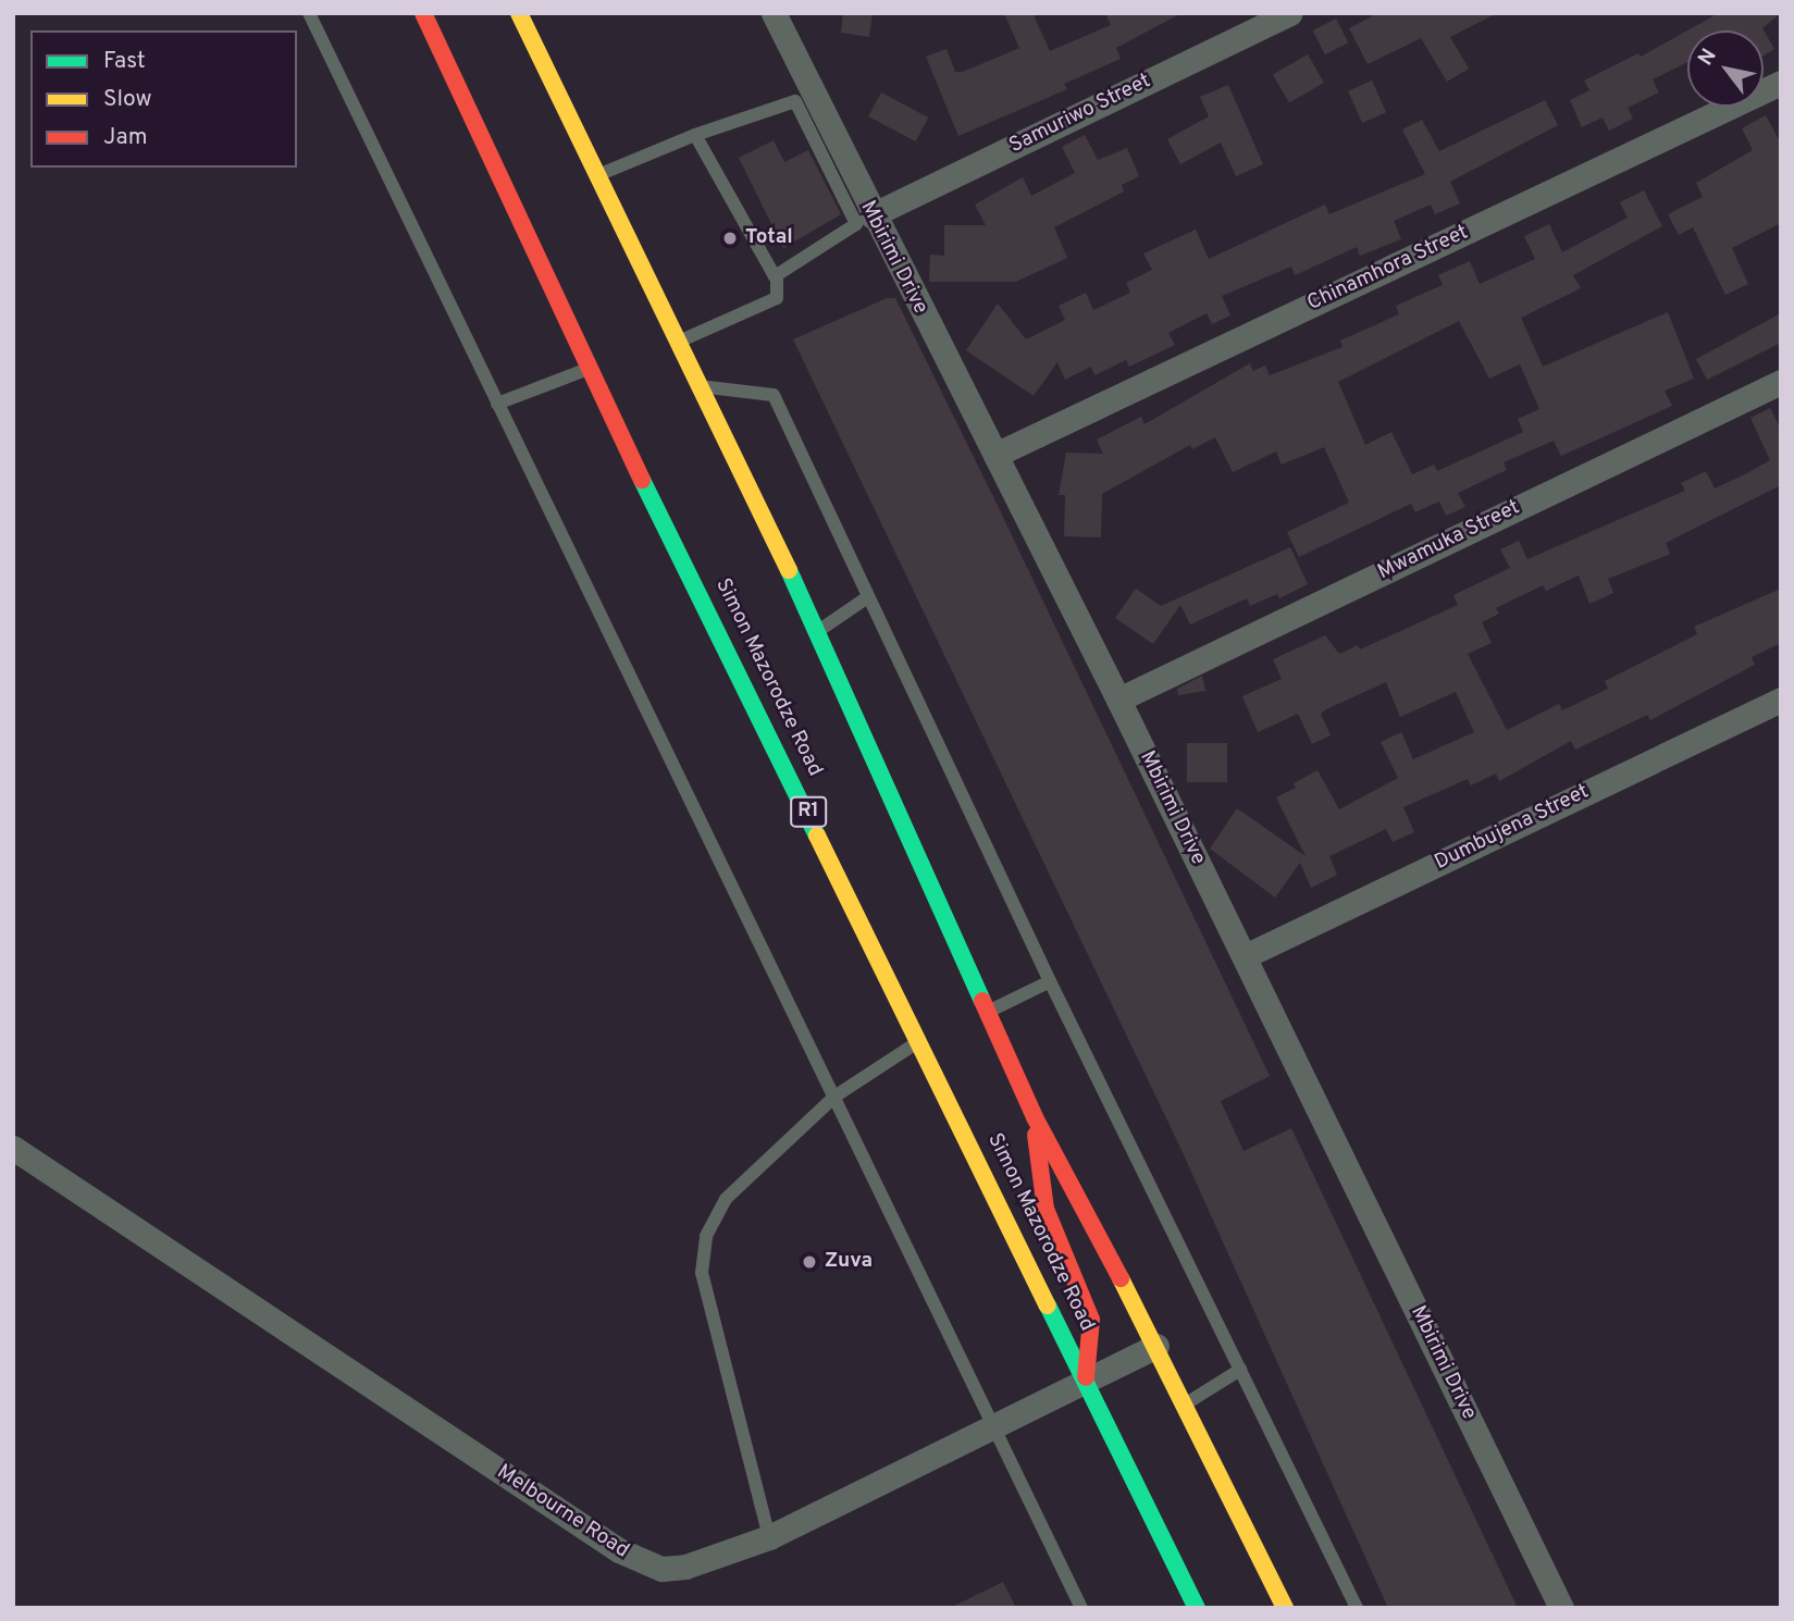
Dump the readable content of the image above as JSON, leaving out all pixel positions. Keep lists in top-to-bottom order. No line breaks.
{"streets":{"highway":["Simon Mazorodze Road","R1"],"street":["Samuriwo Street","Mbirimi Drive","Chinamhora Street","Mwamuka Street","Dumbujena Street","Melbourne Road"]},"crossings":[["Samuriwo Street","Mbirimi Drive"],["Mbirimi Drive","Chinamhora Street"],["Mbirimi Drive","Mwamuka Street"],["Mbirimi Drive","Dumbujena Street"],["Simon Mazorodze Road","Melbourne Road"]],"places":["Total","Zuva"],"legend":["Fast","Slow","Jam"],"north":"top left"}
